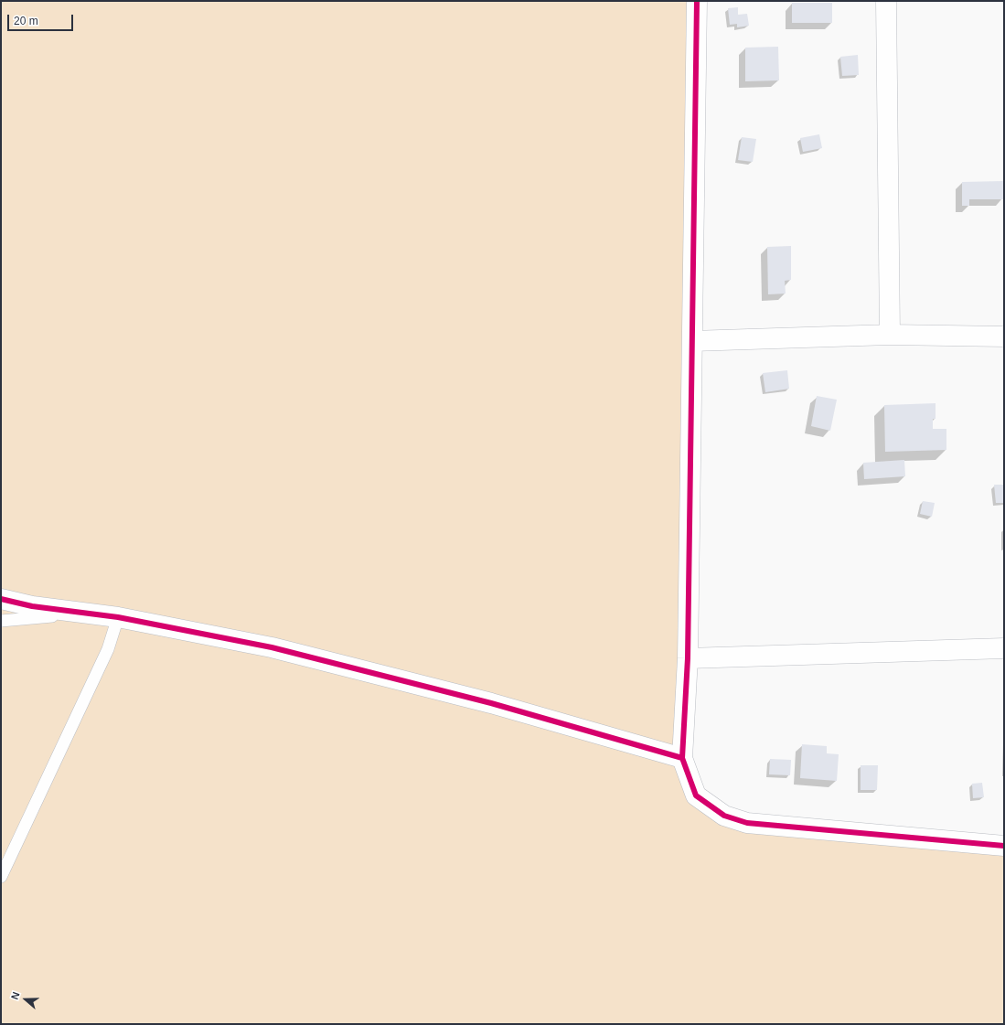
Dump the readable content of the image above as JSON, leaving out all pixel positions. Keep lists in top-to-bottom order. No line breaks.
{"scale_bar":"20 m","north":"left"}
